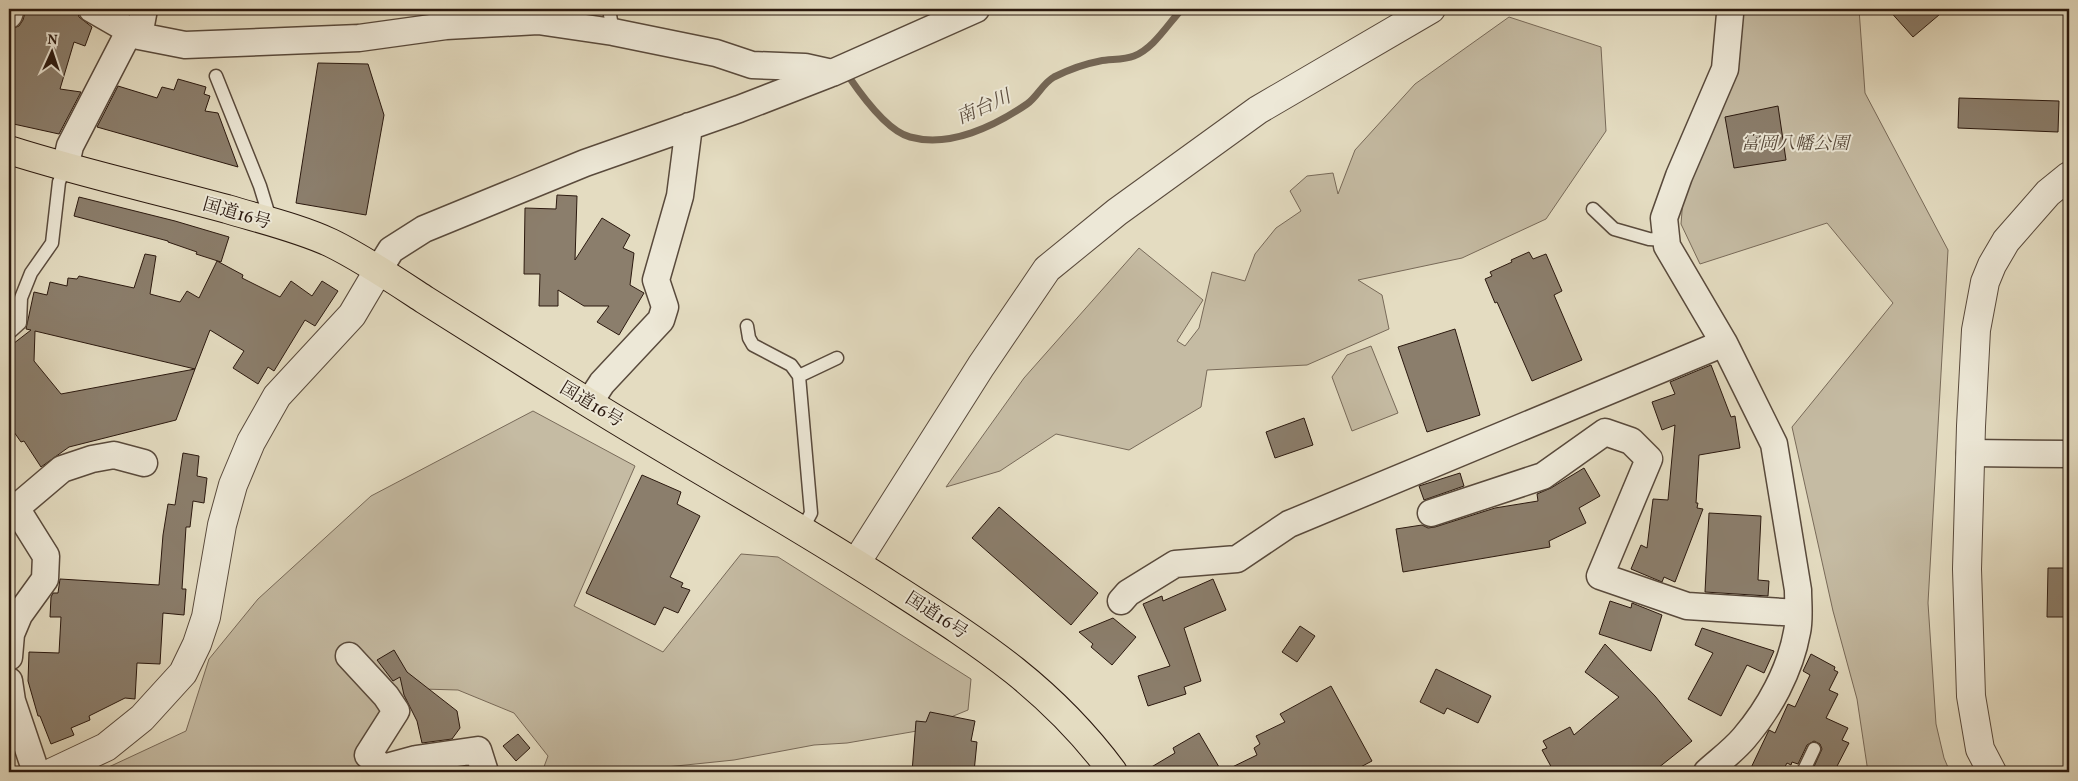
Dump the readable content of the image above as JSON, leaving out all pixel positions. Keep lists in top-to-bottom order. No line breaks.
{"streets":{"highway":["国道16号"]},"water":["南台川"],"parks":["富岡八幡公園"],"north":"top"}
